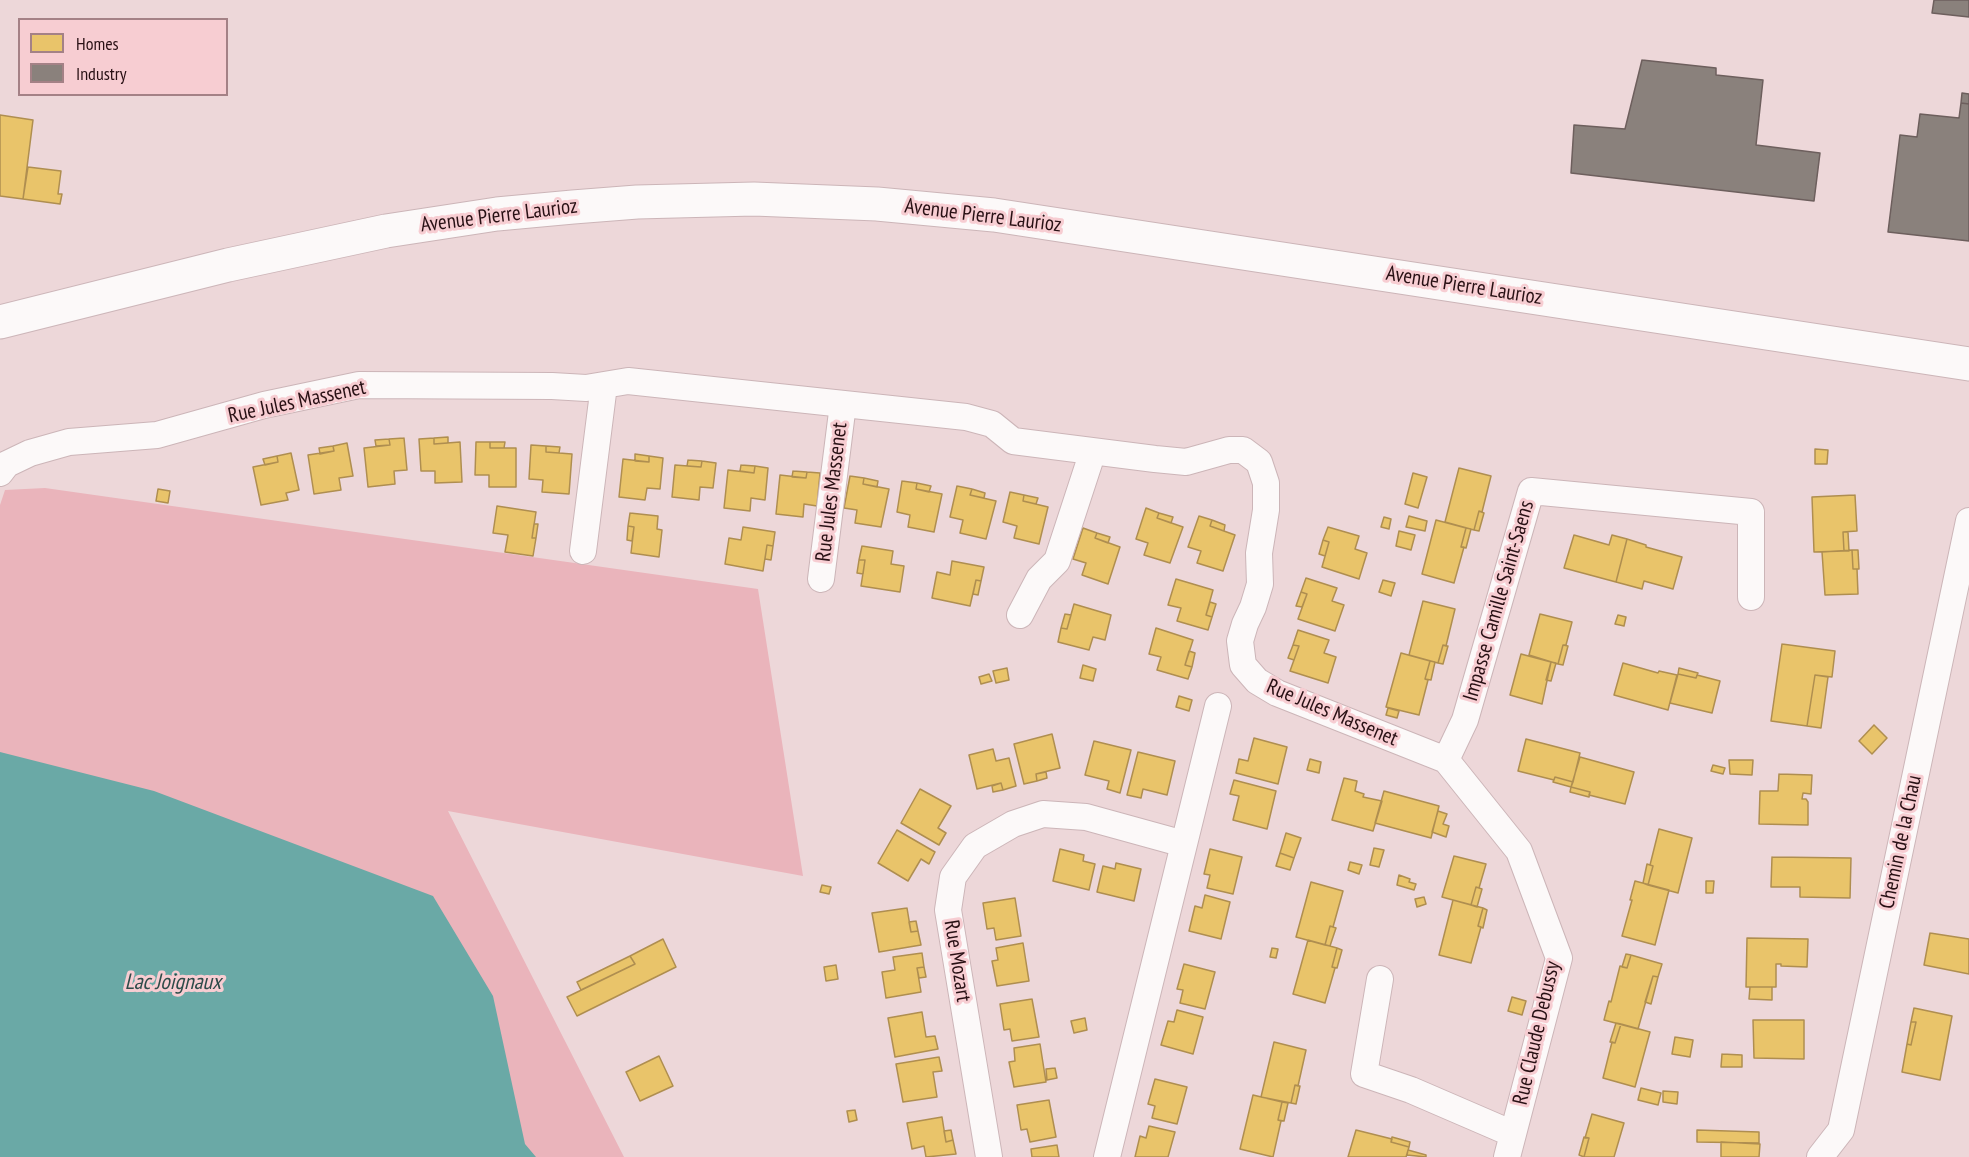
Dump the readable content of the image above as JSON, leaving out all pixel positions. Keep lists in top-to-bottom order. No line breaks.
{"streets":{"main road":["Avenue Pierre Laurioz"],"street":["Rue Jules Massenet","Impasse Camille Saint-Saens","Chemin de la Chau","Rue Mozart","Rue Claude Debussy"]},"crossings":[["Rue Jules Massenet","Impasse Camille Saint-Saens"],["Rue Jules Massenet","Rue Claude Debussy"],["Impasse Camille Saint-Saens","Rue Claude Debussy"]],"water":["Lac Joignaux"],"legend":["Homes","Industry"]}
